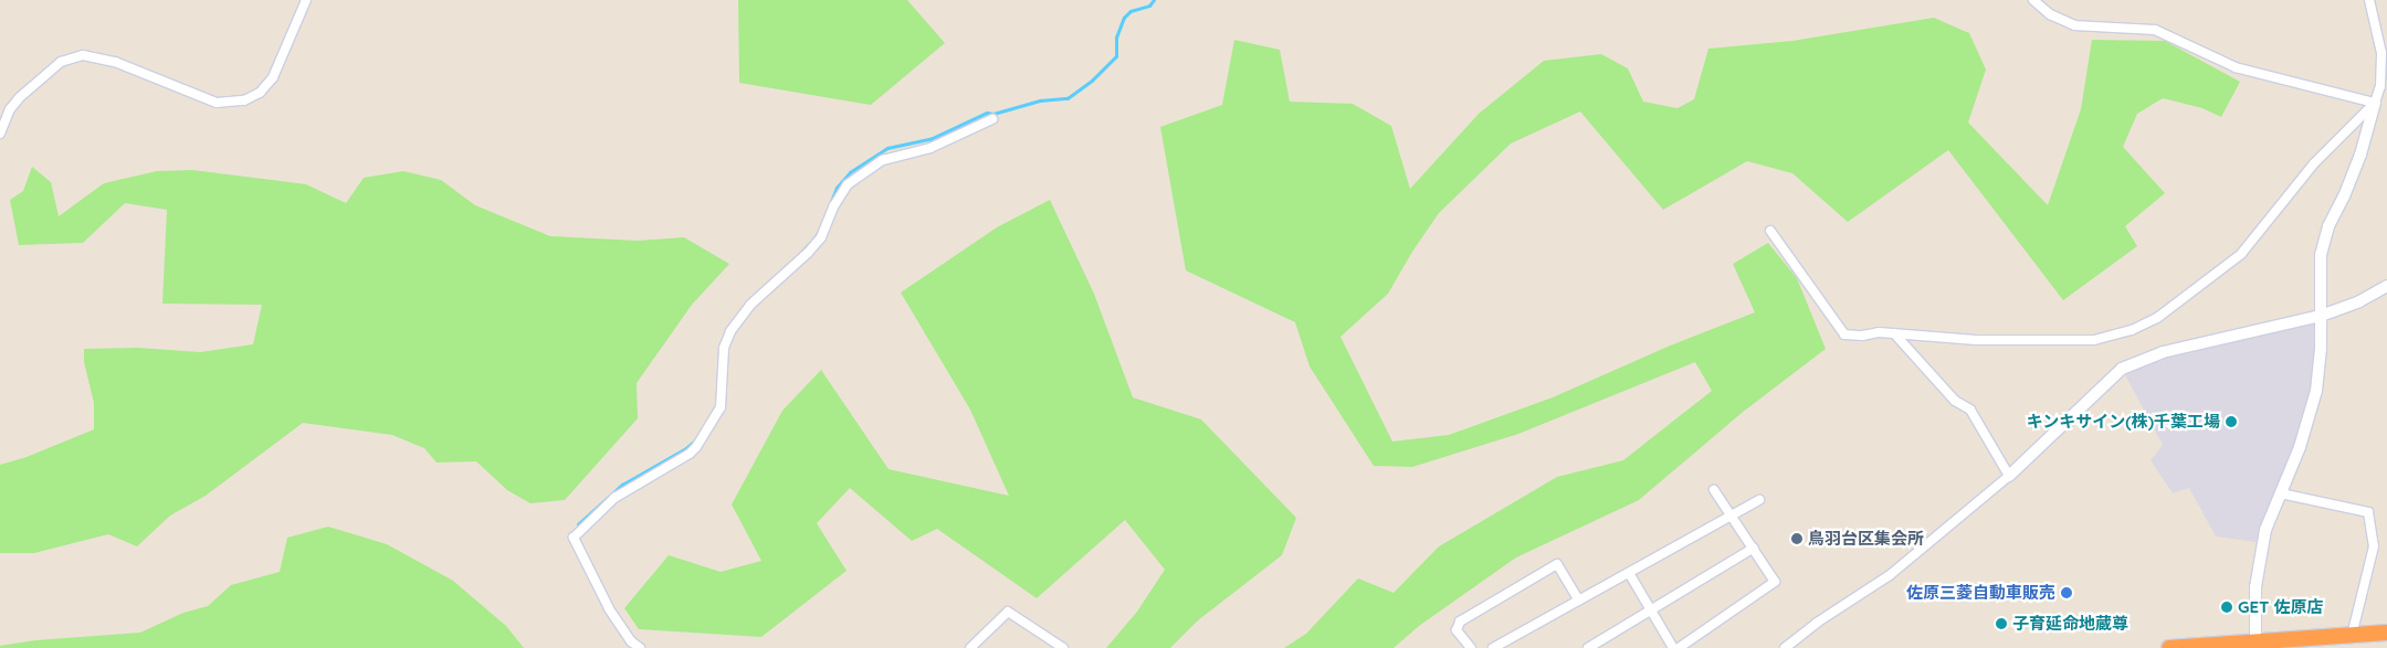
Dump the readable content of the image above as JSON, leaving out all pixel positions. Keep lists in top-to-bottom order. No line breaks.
{"places":["キンキサイン(株)千葉工場","鳥羽台区集会所","佐原三菱自動車販売","GET 佐原店","子育延命地蔵尊"]}
